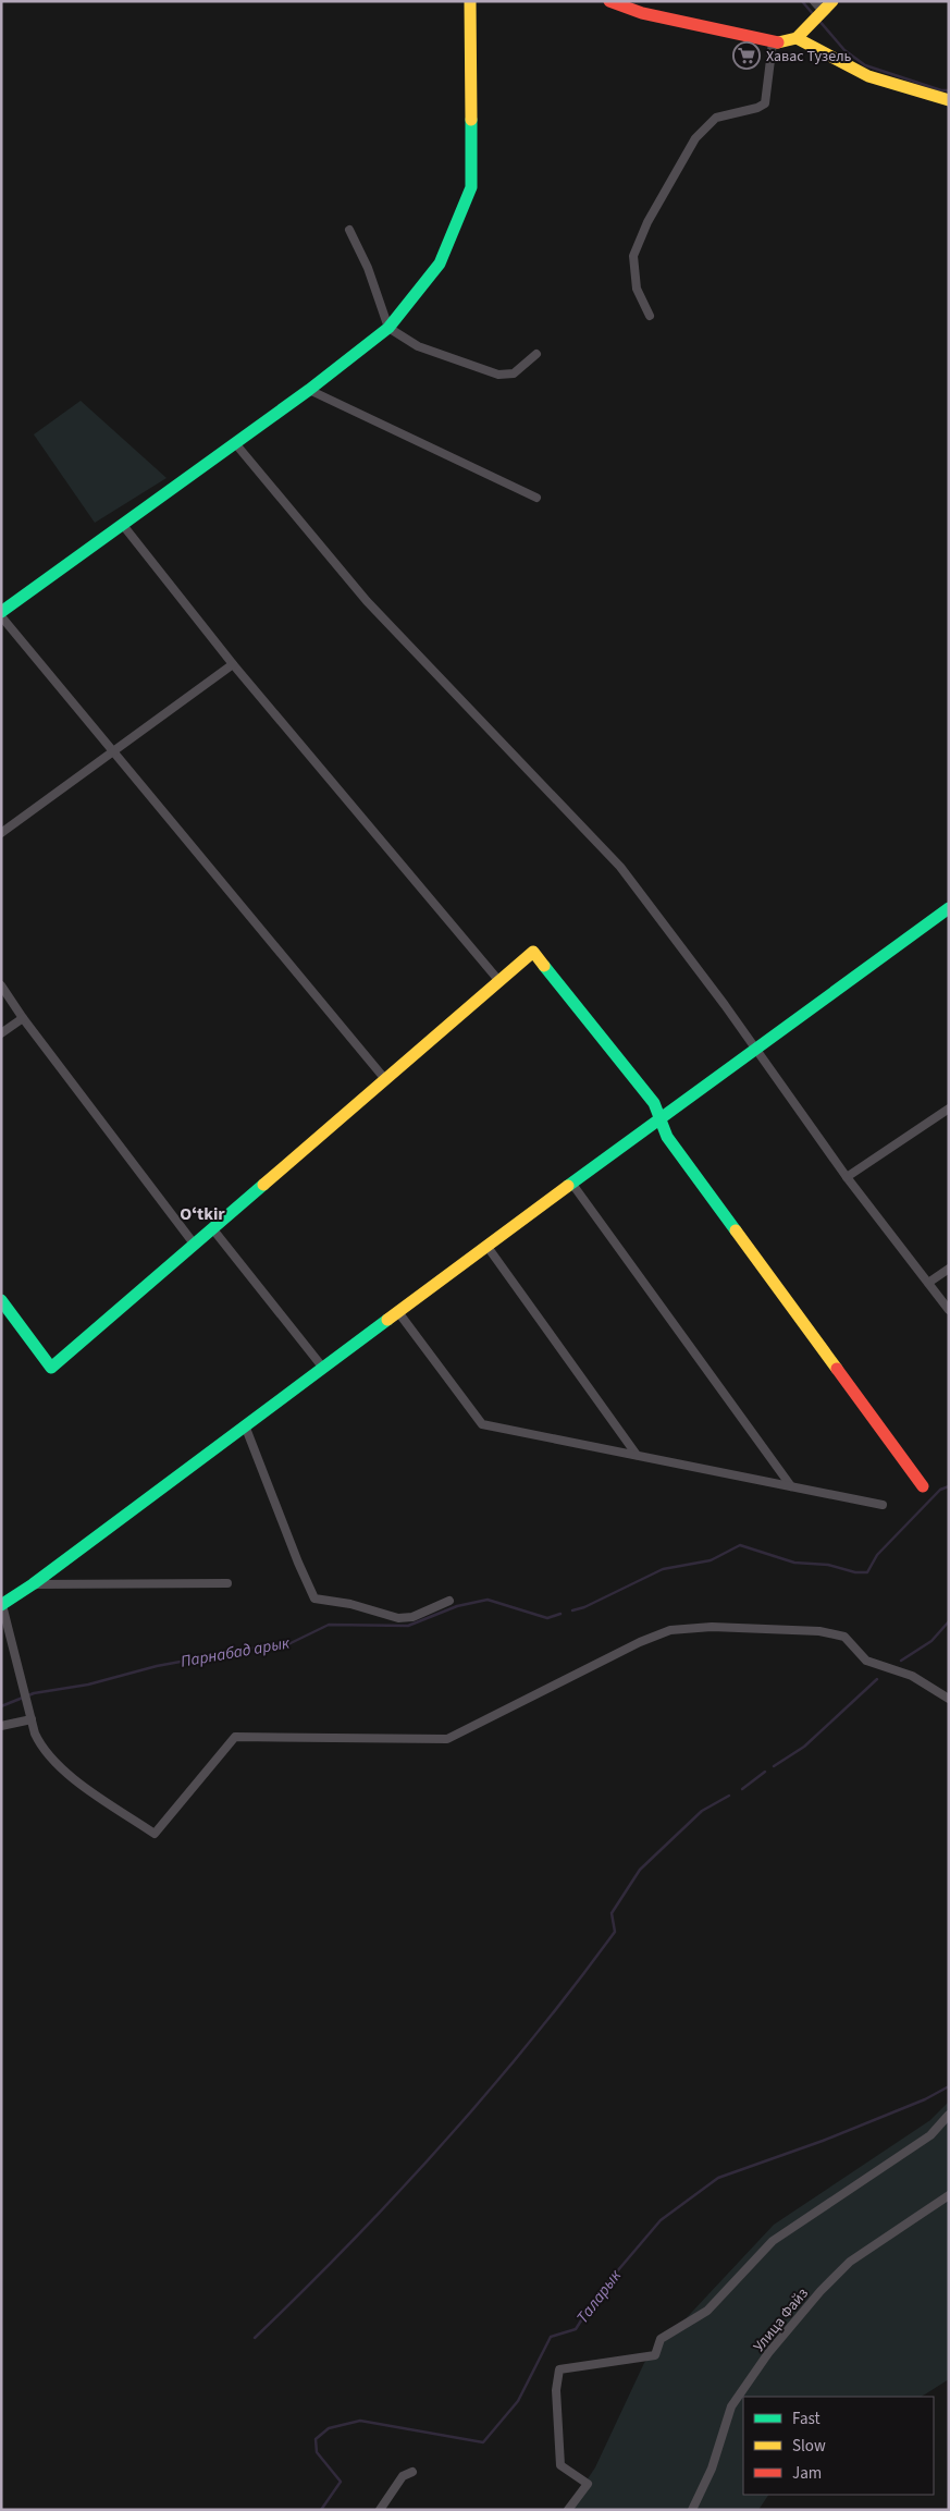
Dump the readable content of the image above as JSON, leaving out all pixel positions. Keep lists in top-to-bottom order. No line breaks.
{"streets":{"street":["Улица Файз"]},"districts":["Oʻtkir"],"water":["Парнабад арык","Таларык"],"places":{"supermarket":["Хавас Тузель"]},"legend":["Fast","Slow","Jam"]}
